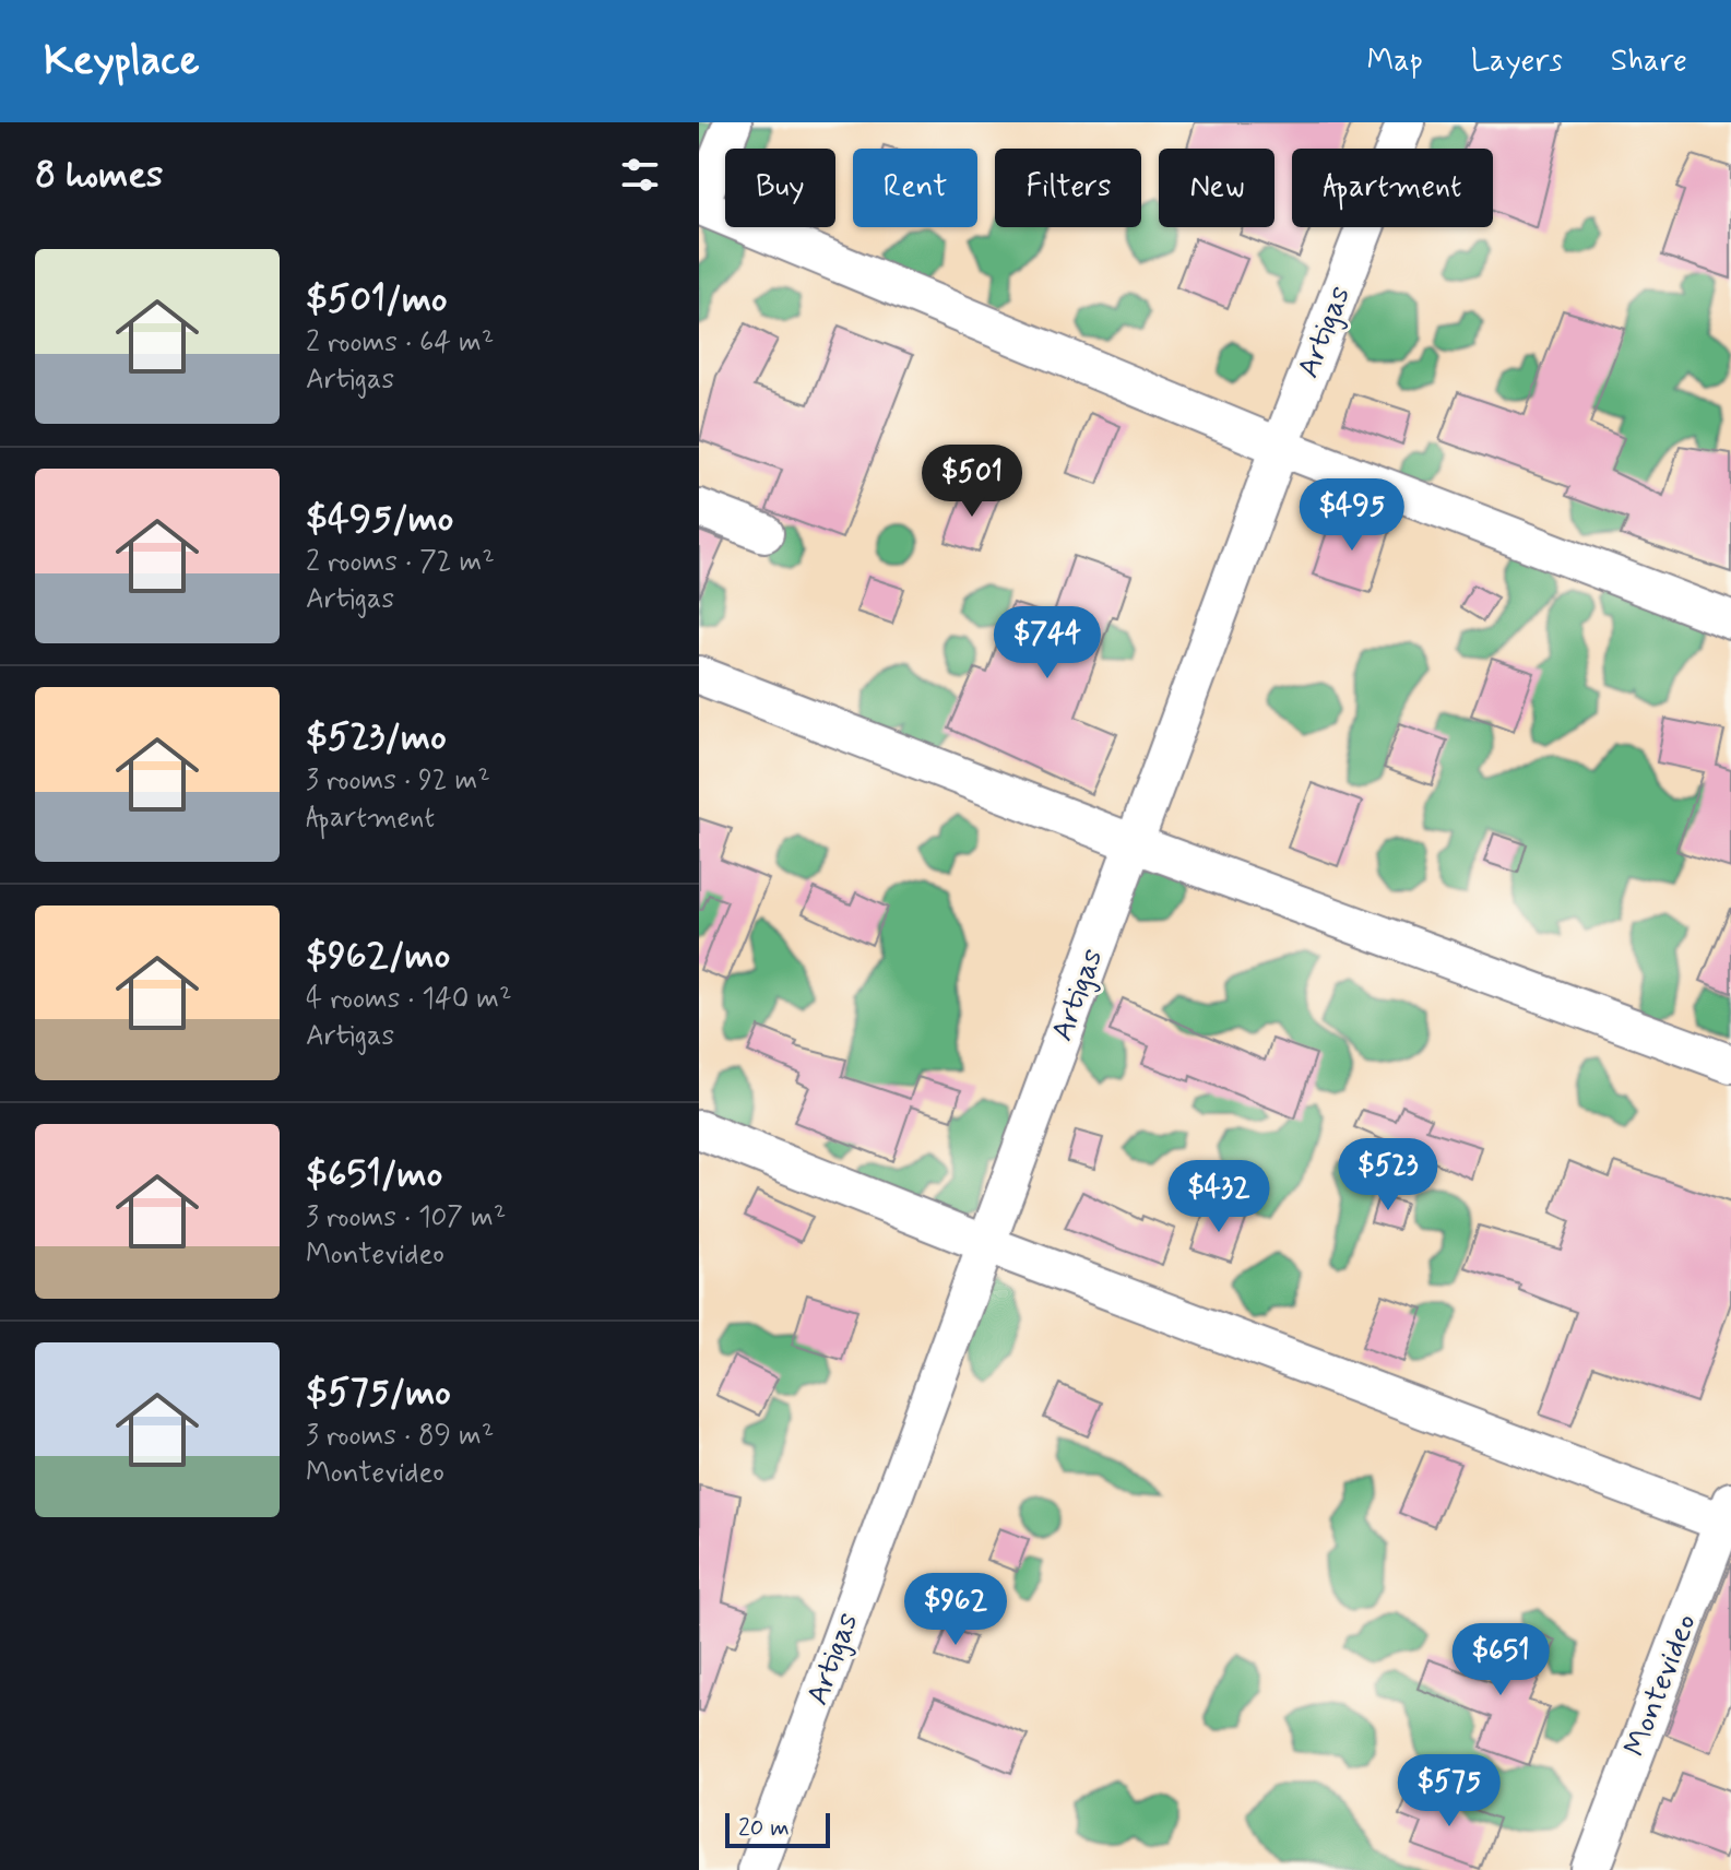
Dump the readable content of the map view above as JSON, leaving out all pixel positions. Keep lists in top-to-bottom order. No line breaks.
{"streets":{"street":["Artigas","Montevideo"]},"scale_bar":"20 m","page":{"header":"Keyplace","nav":["Map","Layers","Share"],"heading":"8 homes","chip":["Buy","Rent","Filters","New","Apartment"],"list":[{"name":"$501/mo","note":"2 rooms · 64 m² · Artigas"},{"name":"$495/mo","note":"2 rooms · 72 m² · Artigas"},{"name":"$523/mo","note":"3 rooms · 92 m² · Apartment"},{"name":"$962/mo","note":"4 rooms · 140 m² · Artigas"},{"name":"$651/mo","note":"3 rooms · 107 m² · Montevideo"},{"name":"$575/mo","note":"3 rooms · 89 m² · Montevideo"}],"price":["$501","$495","$744","$523","$432","$962","$651","$575"],"scale":"20 m"}}
